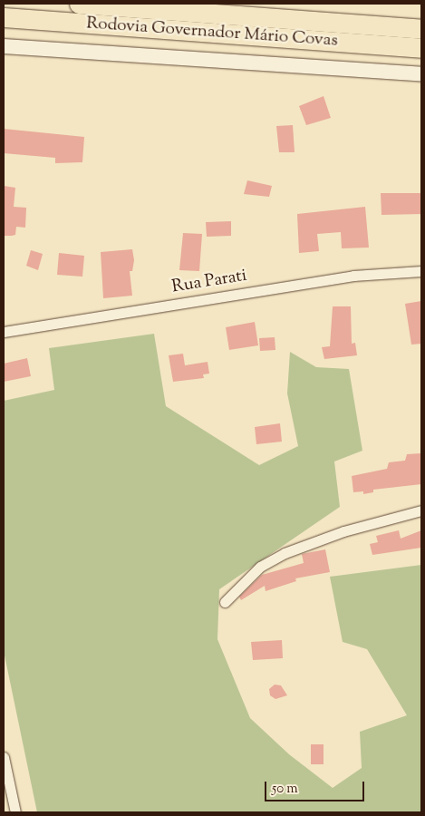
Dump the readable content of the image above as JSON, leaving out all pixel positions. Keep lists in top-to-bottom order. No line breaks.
{"streets":{"highway":["Rodovia Governador Mário Covas"],"street":["Rua Parati"]},"scale_bar":"50 m"}
